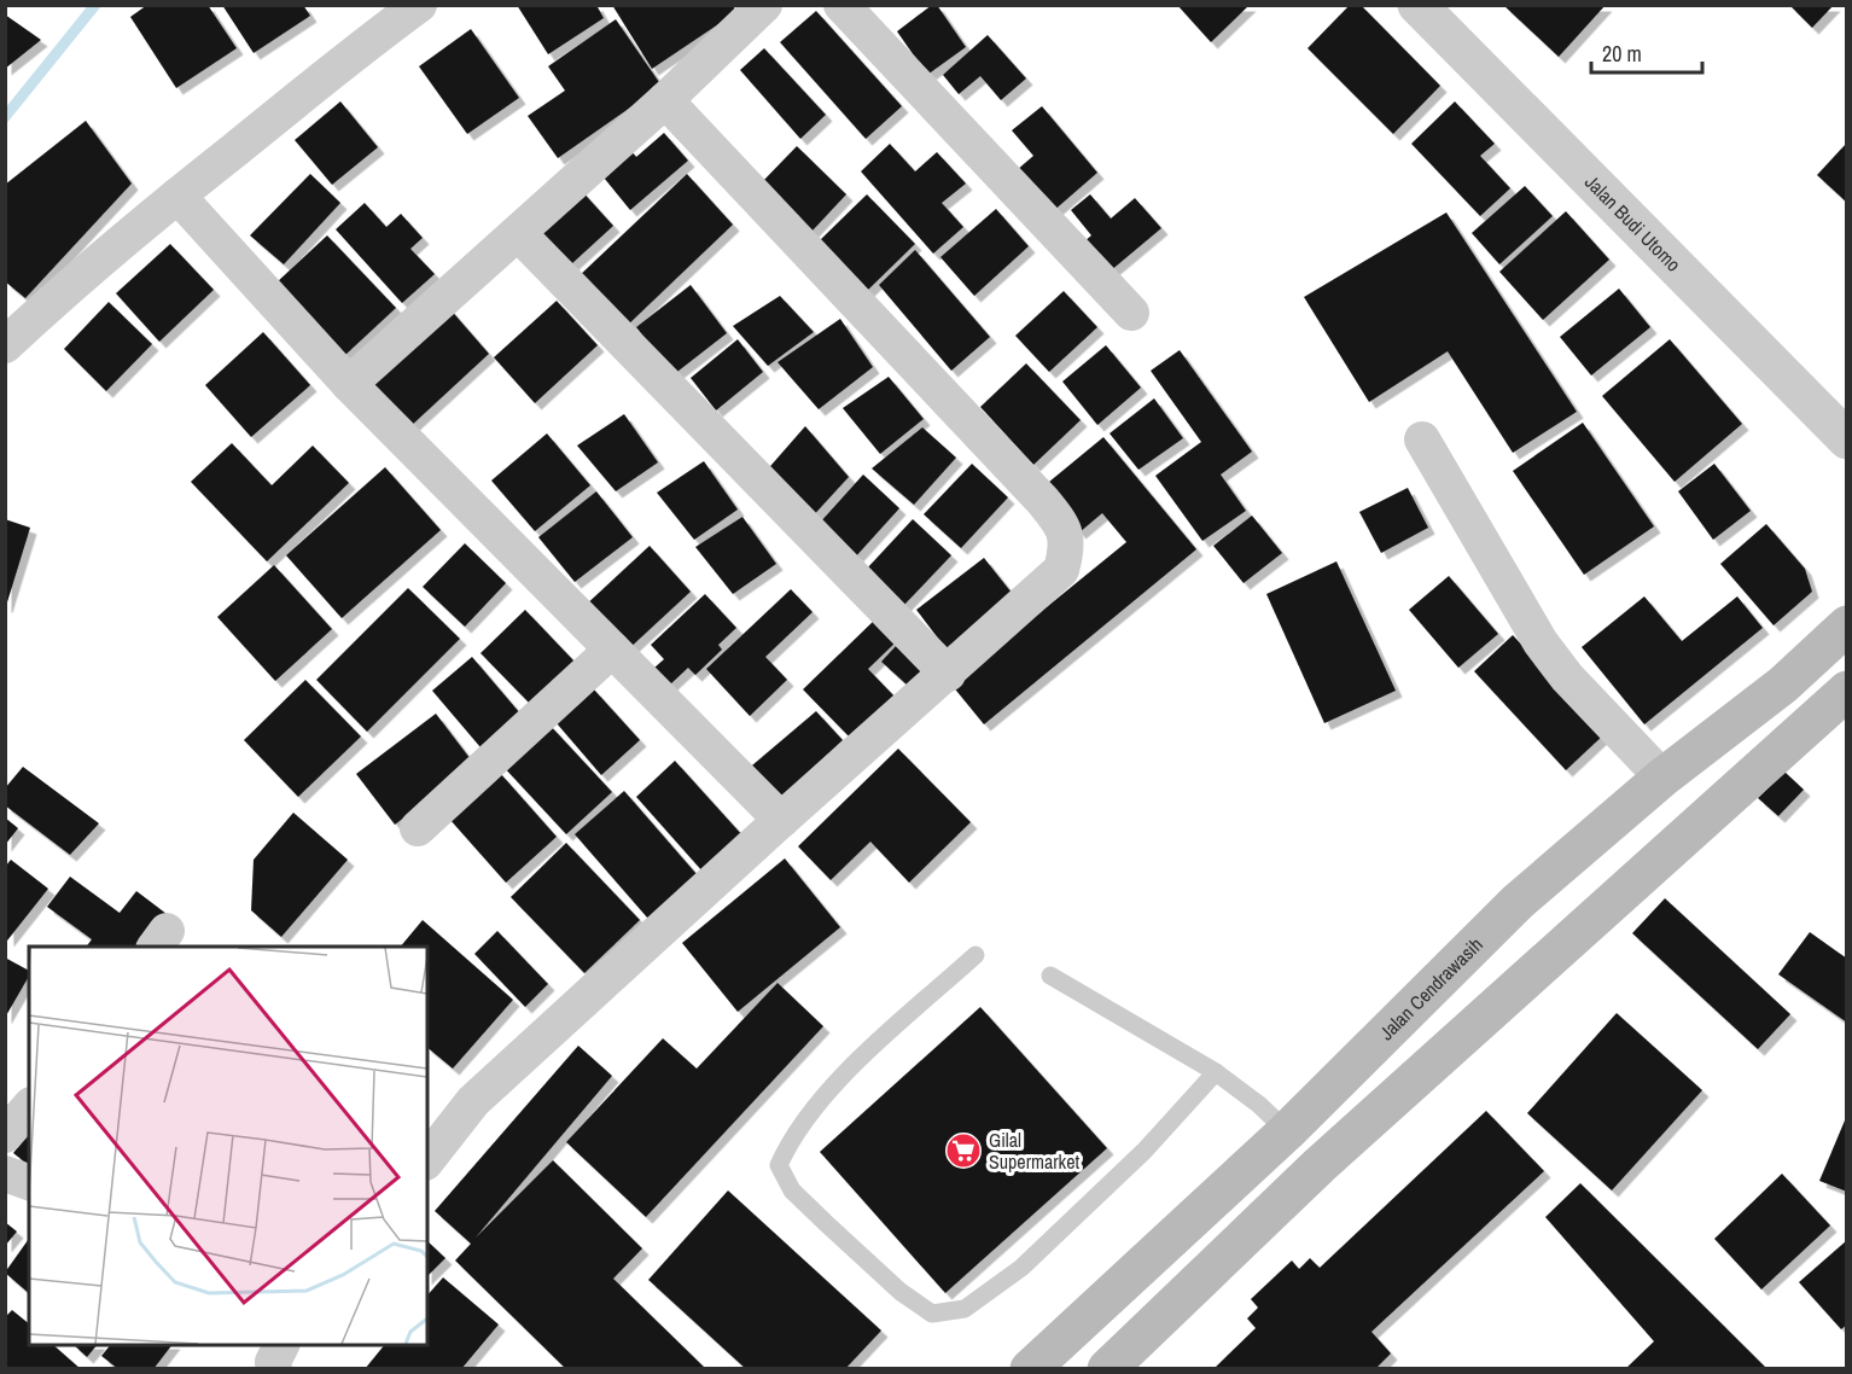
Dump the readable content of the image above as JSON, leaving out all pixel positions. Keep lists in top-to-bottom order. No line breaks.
{"streets":{"main road":["Jalan Cendrawasih"],"street":["Jalan Budi Utomo"]},"places":{"supermarket":["Gilal Supermarket"]},"scale_bar":"20 m"}
